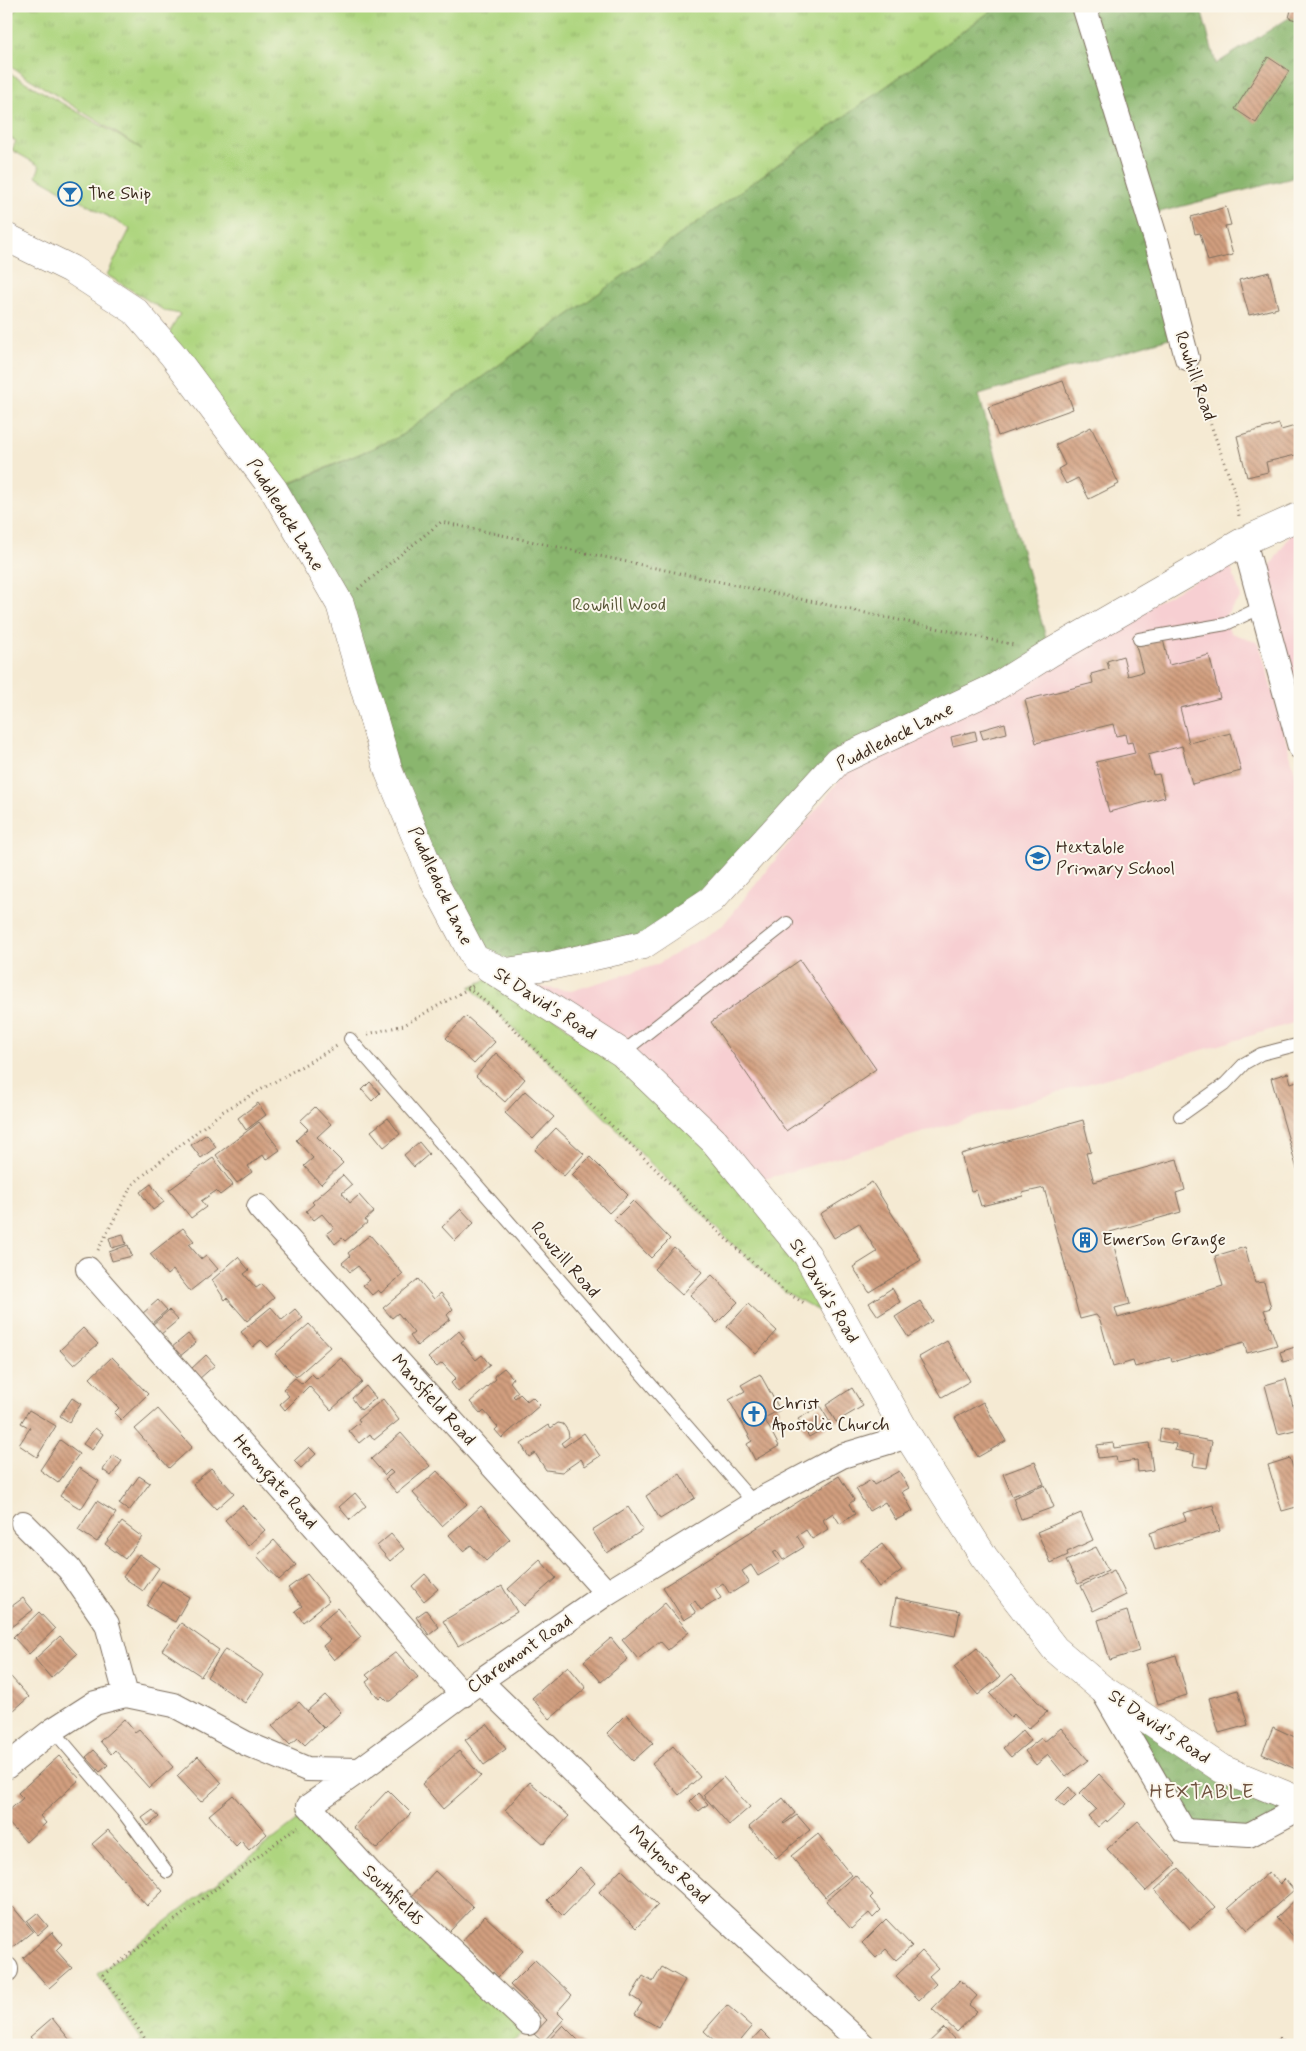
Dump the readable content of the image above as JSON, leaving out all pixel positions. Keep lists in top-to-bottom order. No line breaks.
{"streets":{"street":["Rowhill Road","Puddledock Lane","St David's Road","Mansfield Road","Herongate Road","Claremont Road","Malyons Road","Southfields"],"lane":["Rowzill Road"]},"crossings":[["Rowhill Road","Puddledock Lane"],["Puddledock Lane","St David's Road"],["St David's Road","Claremont Road"],["Rowzill Road","Claremont Road"],["Mansfield Road","Claremont Road"],["Herongate Road","Claremont Road"],["Herongate Road","Malyons Road"],["Claremont Road","Malyons Road"]],"districts":["HEXTABLE"],"parks":["Rowhill Wood"],"places":{"bar":["The Ship"],"school or university":["Hextable Primary School"],"building":["Emerson Grange"],"church":["Christ Apostolic Church"]}}
